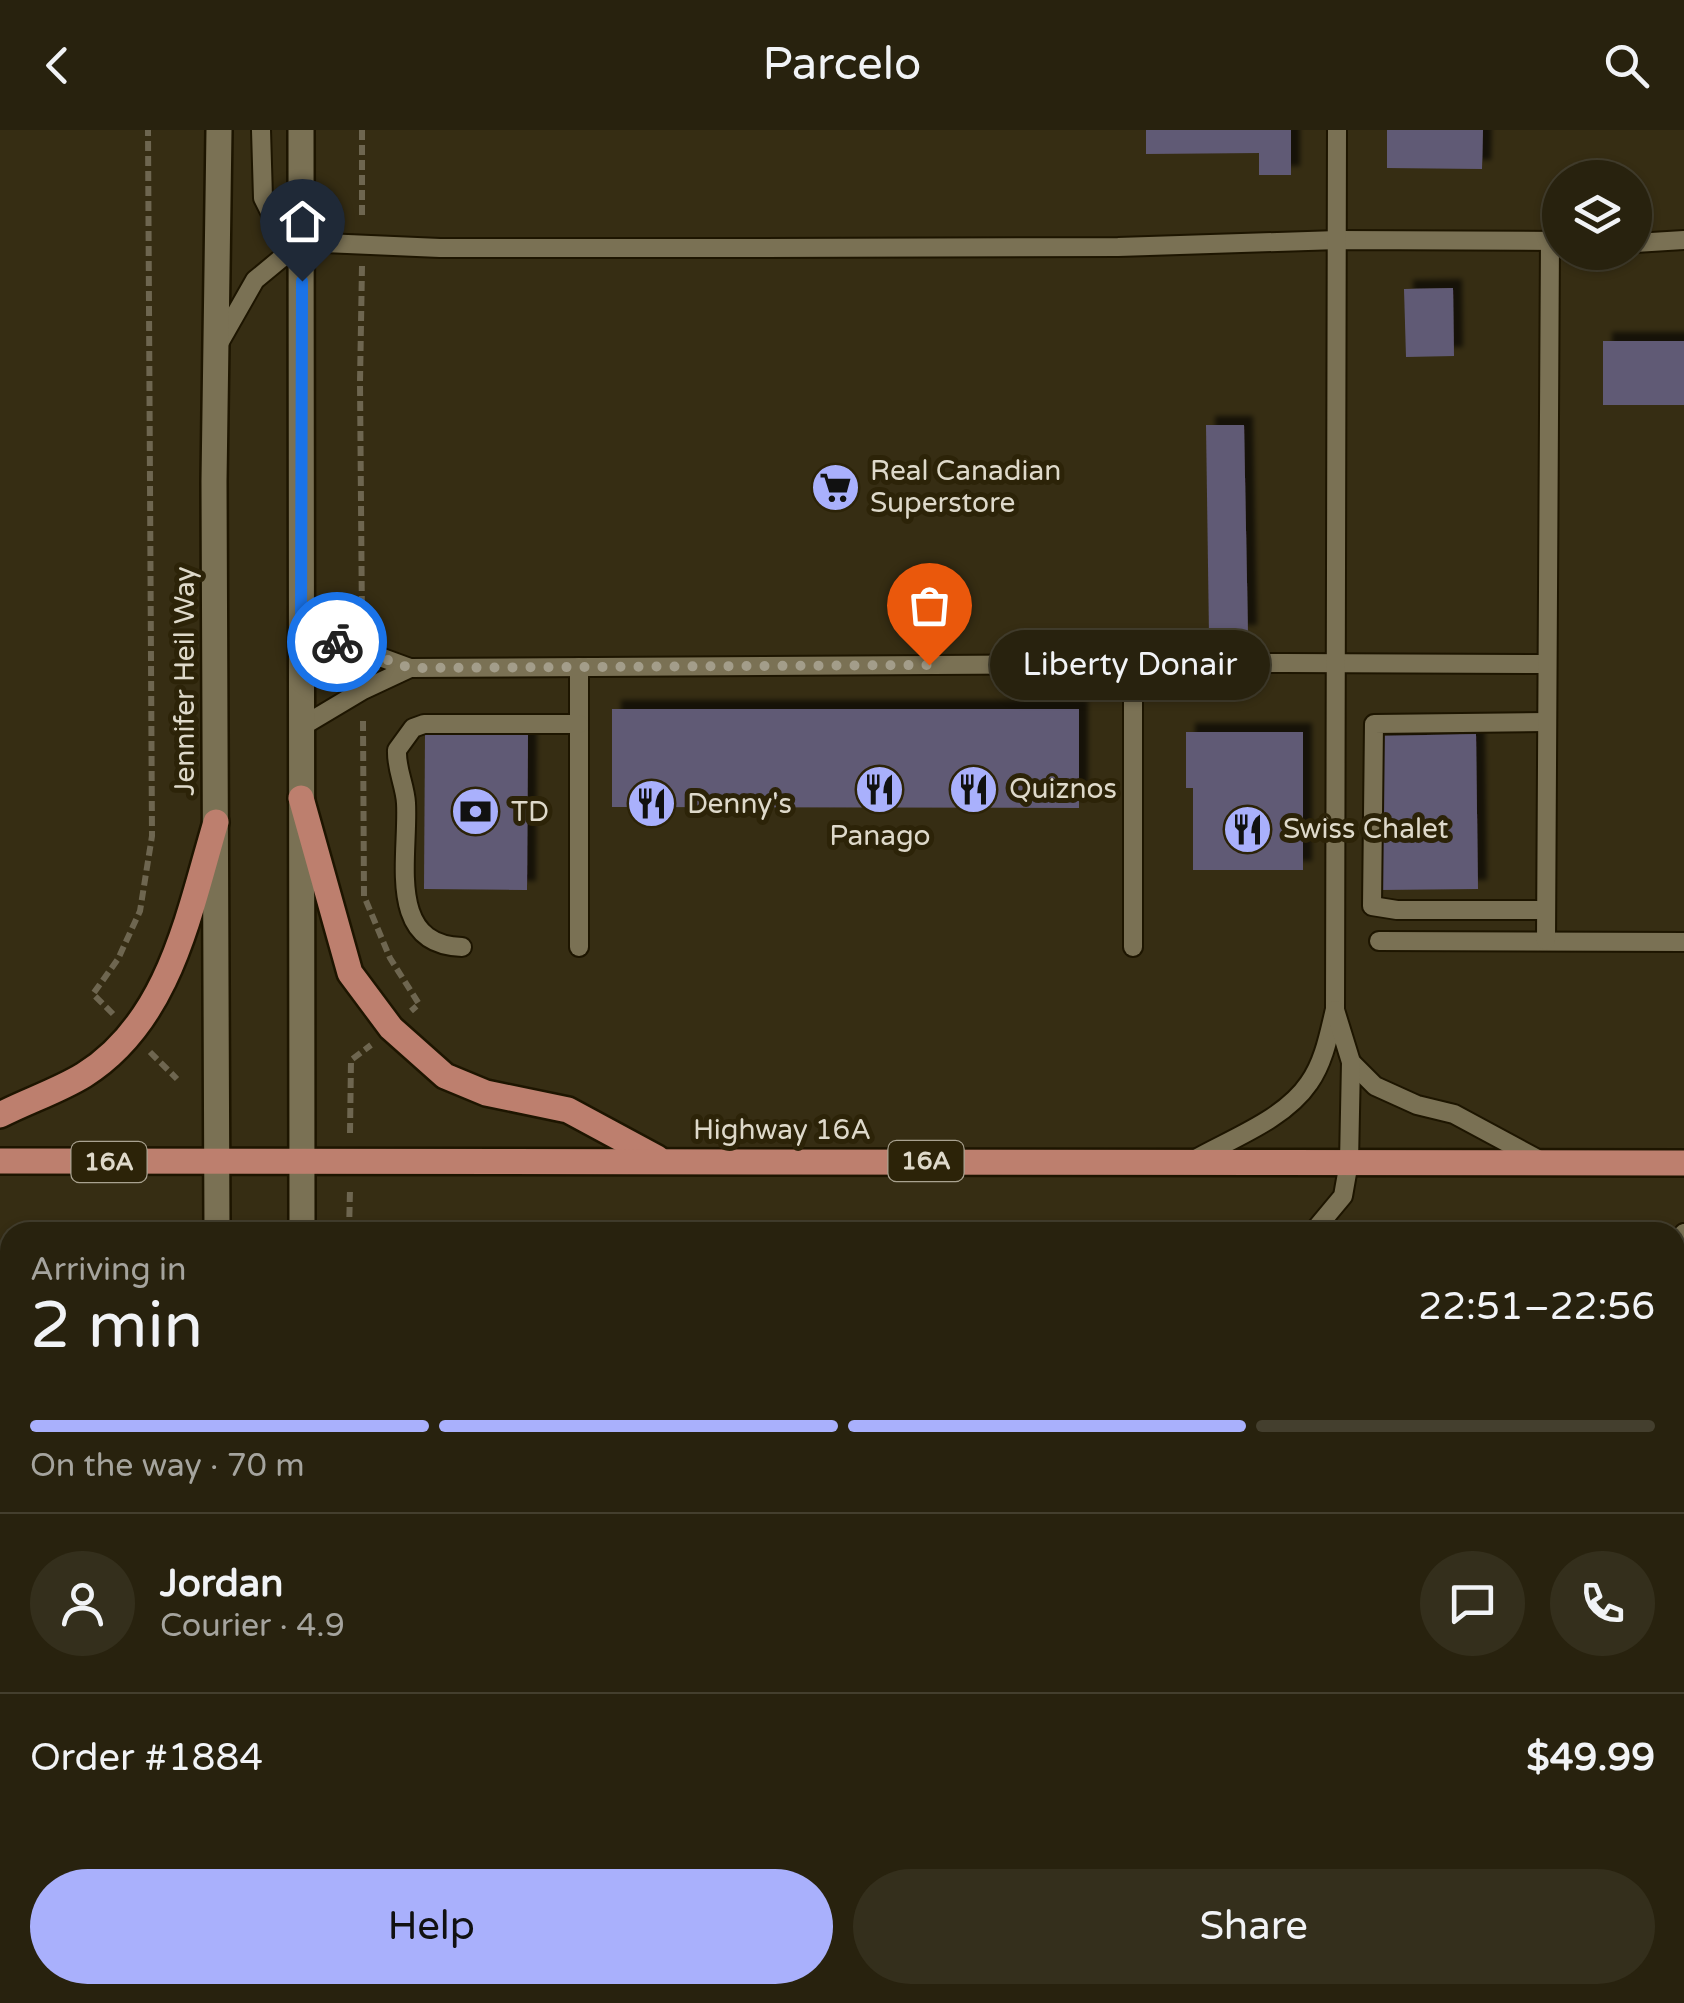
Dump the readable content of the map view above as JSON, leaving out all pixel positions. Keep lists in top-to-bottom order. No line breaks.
{"streets":{"main road":["Jennifer Heil Way","Highway 16A","16A"]},"crossings":[["Jennifer Heil Way","Highway 16A"]],"places":{"supermarket":["Real Canadian Superstore"],"other":["Liberty Donair"],"restaurant":["Panago","Quiznos","Denny's","Swiss Chalet"],"bank":["TD"]},"page":{"header":"Parcelo","bubble":"Liberty Donair","heading":["2 min","Arriving in","22:51–22:56"],"panel":["Jordan","Courier · 4.9","Order #1884","$49.99"],"bar":"On the way · 70 m","buttons":["Help","Share"]}}
